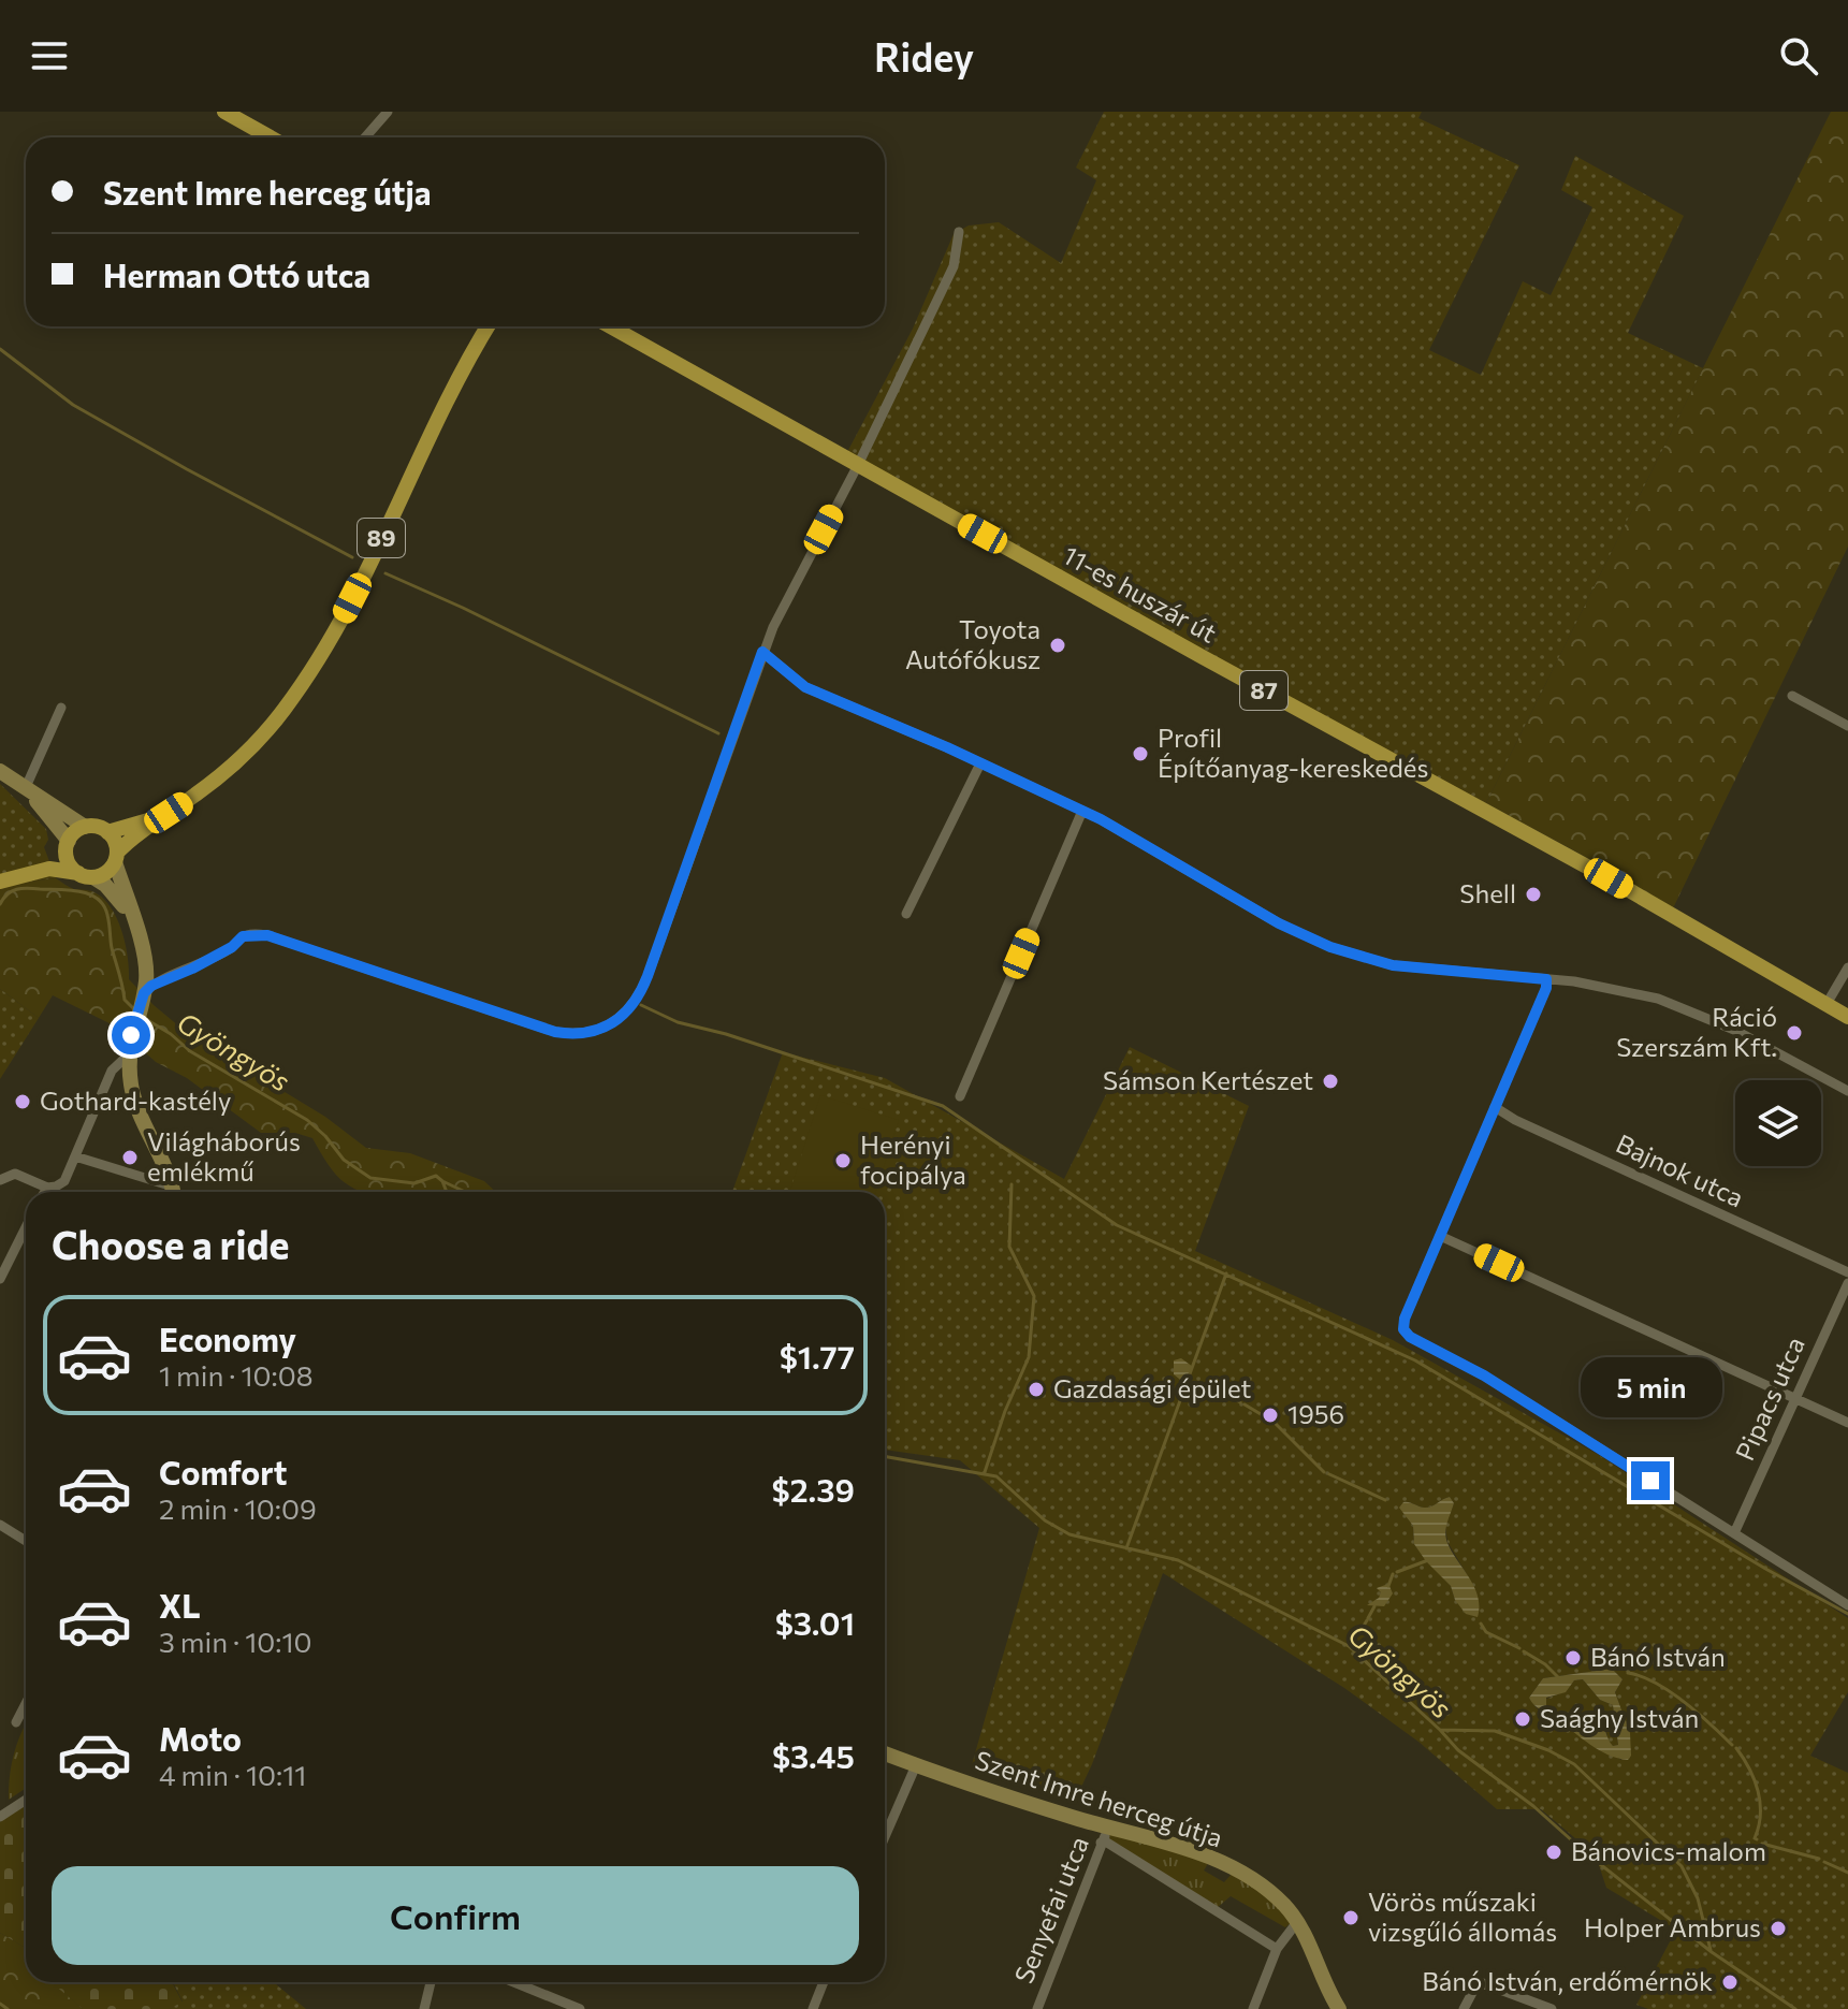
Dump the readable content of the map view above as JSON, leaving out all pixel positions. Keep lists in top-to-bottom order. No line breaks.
{"streets":{"main road":["89","11-es huszár út","87","Szent Imre herceg útja"],"street":["Bajnok utca","Pipacs utca","Senyefai utca"]},"crossings":[["11-es huszár út","87"],["Szent Imre herceg útja","Senyefai utca"]],"water":["Gyöngyös"],"places":["Toyota Autófókusz","Profil Építőanyag-kereskedés","Shell","Ráció Szerszám Kft.","Sámson Kertészet","Gothard-kastély","Világháborús emlékmű","Herényi focipálya","Gazdasági épület","1956","Bánó lstván","Saághy István","Bánovics-malom","Vörös műszaki vizsgűló állomás","Holper Ambrus","Bánó István, erdőmérnök"],"page":{"header":"Ridey","banner":["Szent Imre herceg útja","Herman Ottó utca"],"heading":"Choose a ride","list":[{"name":"Economy","note":"1 min · 10:08","value":"$1.77"},{"name":"Comfort","note":"2 min · 10:09","value":"$2.39"},{"name":"XL","note":"3 min · 10:10","value":"$3.01"},{"name":"Moto","note":"4 min · 10:11","value":"$3.45"}],"bubble":"5 min","buttons":"Confirm"}}
